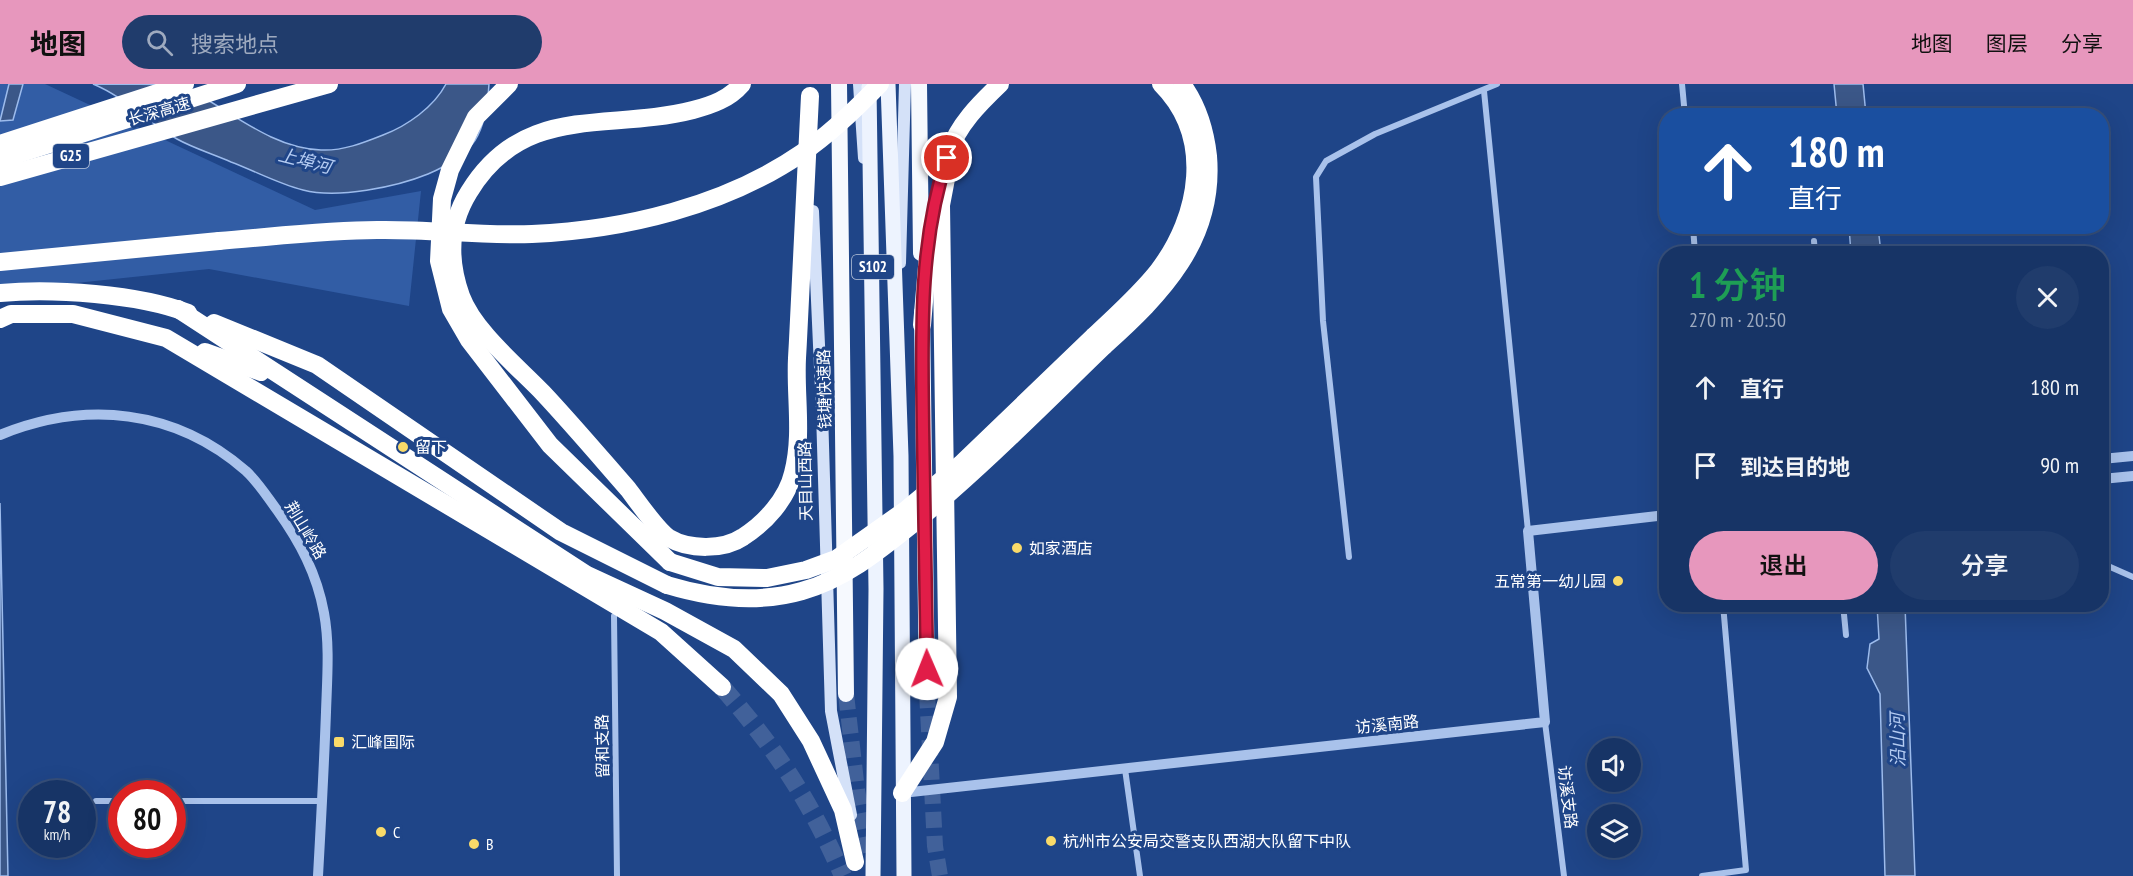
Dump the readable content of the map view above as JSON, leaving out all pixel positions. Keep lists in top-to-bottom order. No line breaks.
{"streets":{"highway":["长深高速","G25","钱塘快速路"],"main road":["S102","天目山西路"],"street":["荆山岭路","访溪南路","留和支路","访溪支路"]},"crossings":[["S102","访溪南路"],["访溪南路","访溪支路"]],"water":["上埠河","沿山河"],"places":{"other":["留下","如家酒店","五常第一幼儿园","C","杭州市公安局交警支队西湖大队留下中队","B"],"transit":["汇峰国际"]},"page":{"header":"地图","search":"搜索地点","nav":["地图","图层","分享"],"turn":["180 m","直行"],"heading":["1 分钟","270 m · 20:50"],"list":[{"name":"直行","value":"180 m"},{"name":"到达目的地","value":"90 m"}],"buttons":["退出","分享"],"speed":"78 km/h","limit":"80"}}
